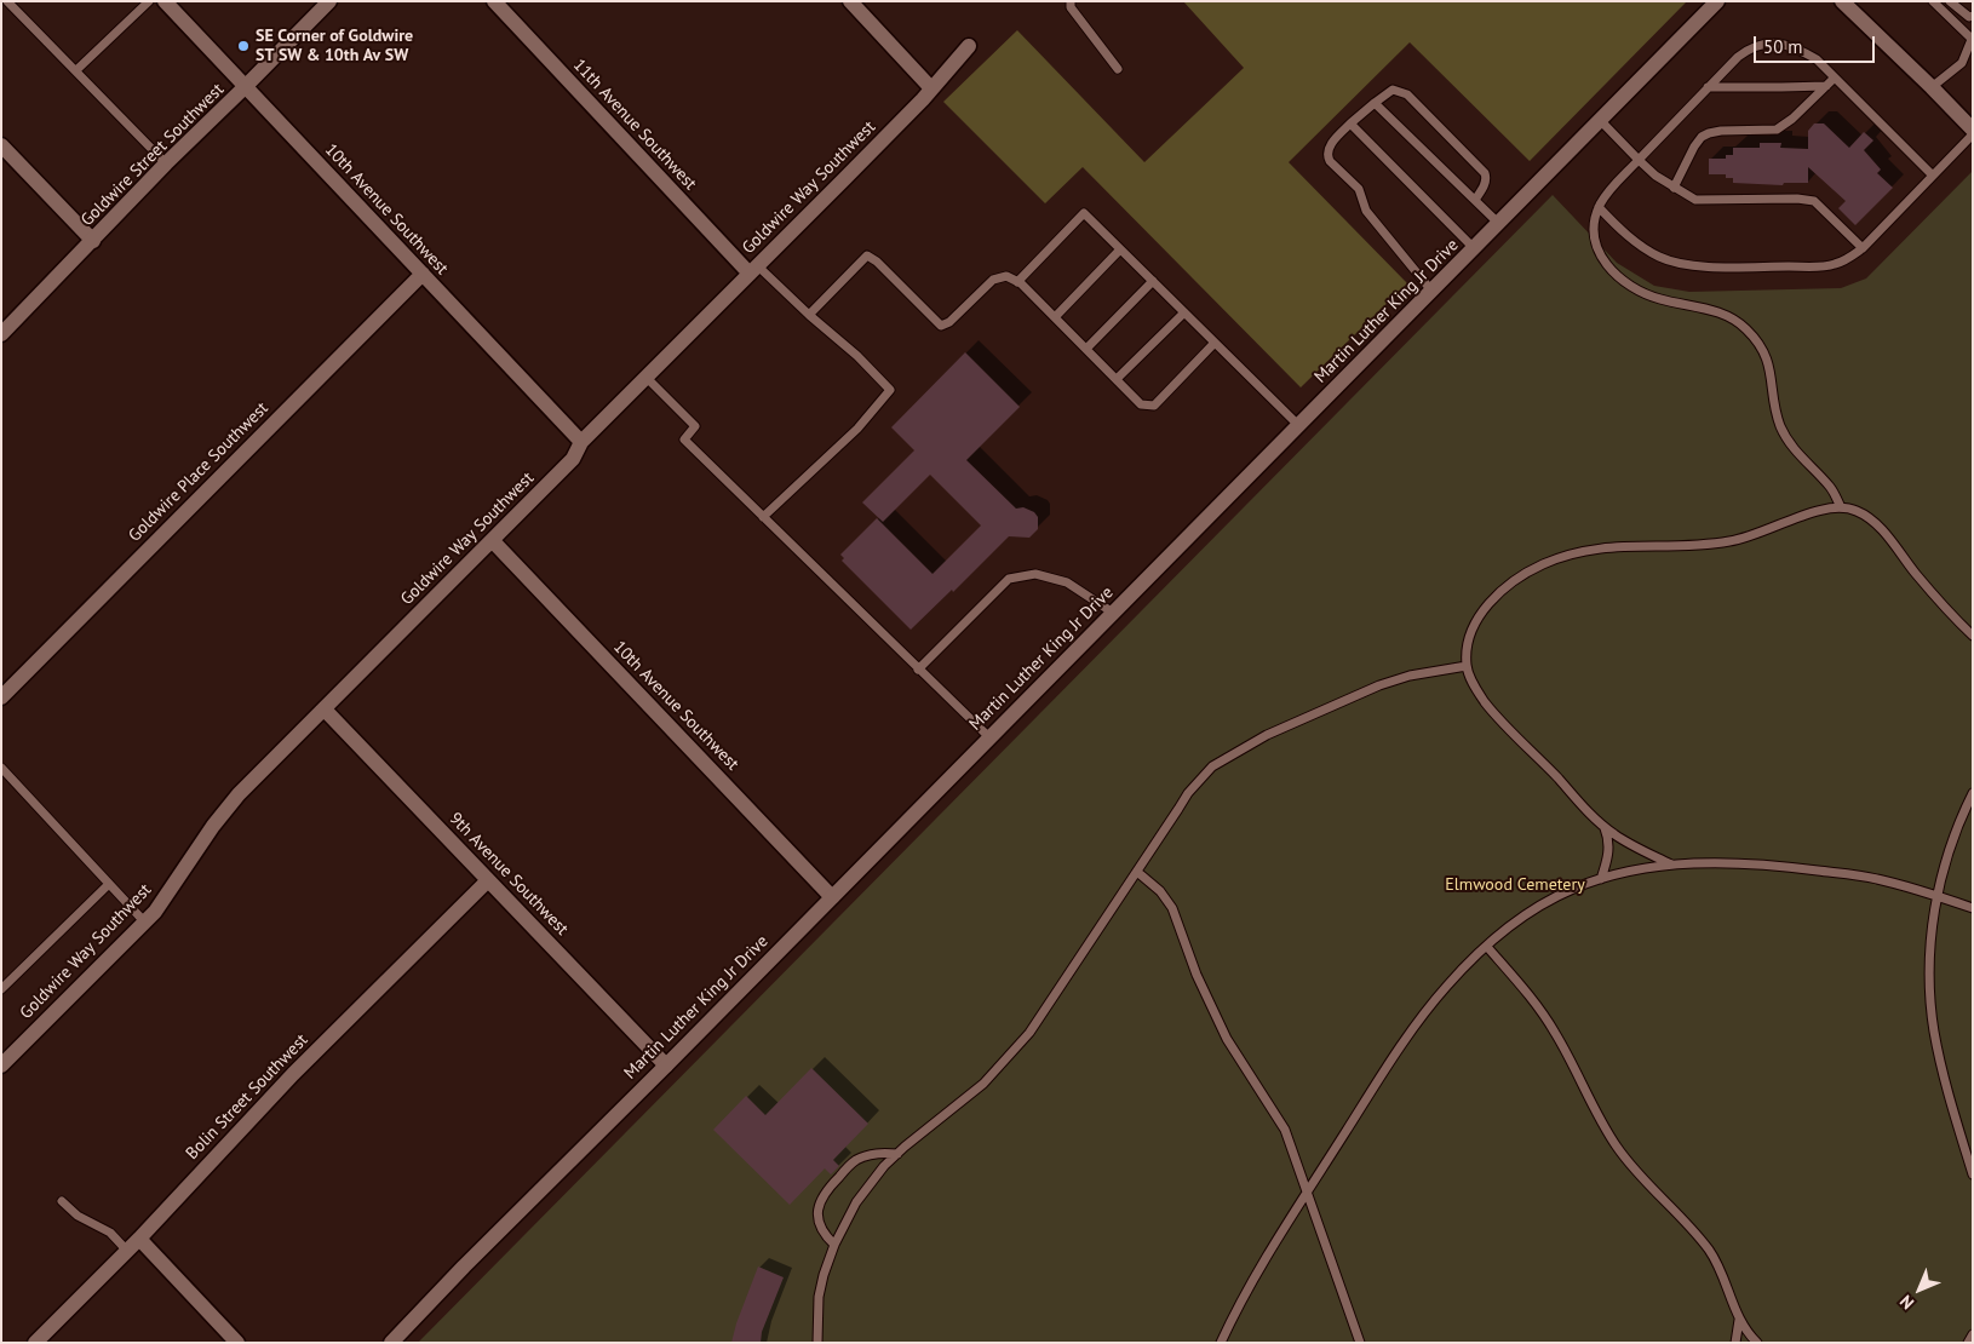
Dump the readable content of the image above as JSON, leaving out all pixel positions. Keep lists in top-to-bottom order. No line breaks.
{"streets":{"street":["11th Avenue Southwest","Goldwire Street Southwest","Goldwire Way Southwest","10th Avenue Southwest","Martin Luther King Jr Drive","Goldwire Place Southwest","9th Avenue Southwest","Bolin Street Southwest"]},"crossings":[["11th Avenue Southwest","Goldwire Way Southwest"],["Goldwire Street Southwest","10th Avenue Southwest"],["Goldwire Way Southwest","10th Avenue Southwest"],["Goldwire Way Southwest","9th Avenue Southwest"],["10th Avenue Southwest","Martin Luther King Jr Drive"],["10th Avenue Southwest","Goldwire Place Southwest"],["Martin Luther King Jr Drive","9th Avenue Southwest"],["9th Avenue Southwest","Bolin Street Southwest"]],"parks":["Elmwood Cemetery"],"places":["SE Corner of Goldwire ST SW & 10th Av SW"],"scale_bar":"50 m","north":"bottom left"}
